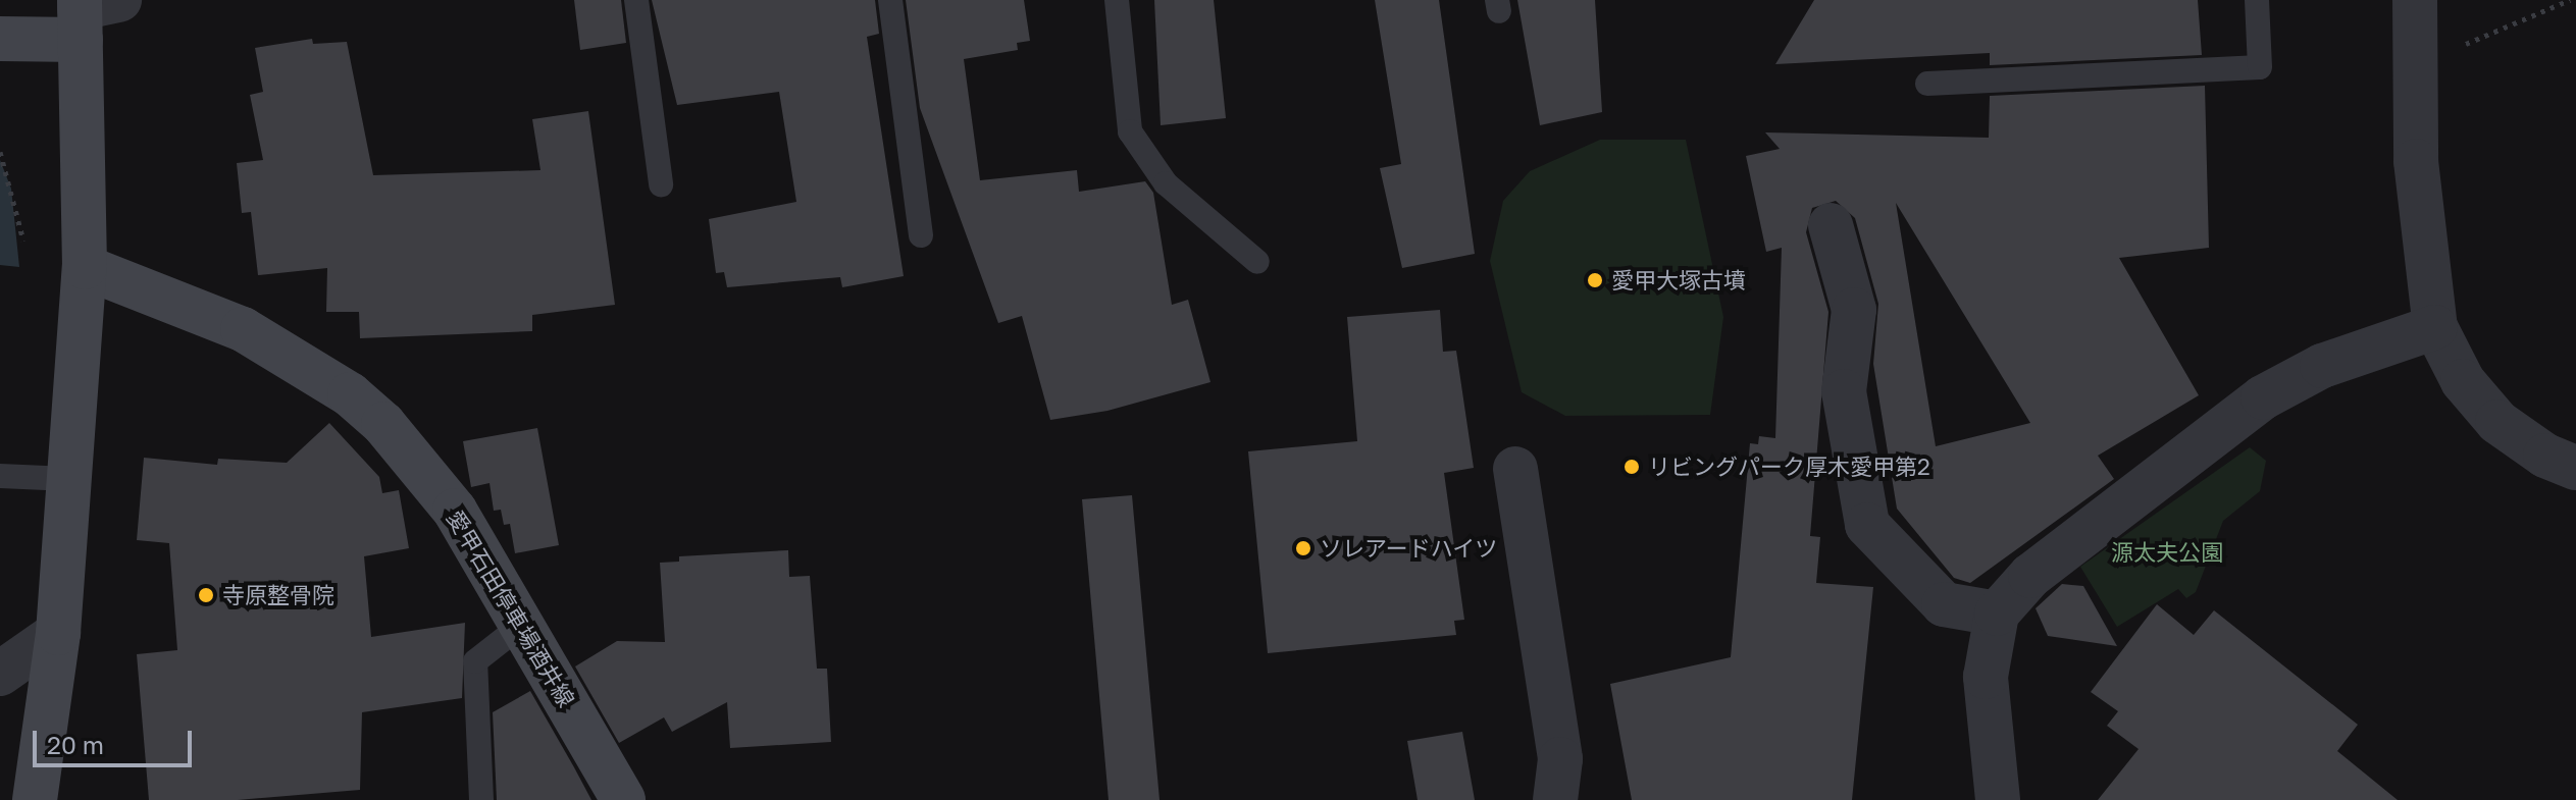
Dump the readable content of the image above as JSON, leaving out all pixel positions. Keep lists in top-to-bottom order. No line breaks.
{"streets":{"main road":["愛甲石田停車場酒井線"]},"parks":["源太夫公園"],"places":["愛甲大塚古墳","リビングパーク厚木愛甲第2","ソレアードハイツ","寺原整骨院"],"scale_bar":"20 m"}
